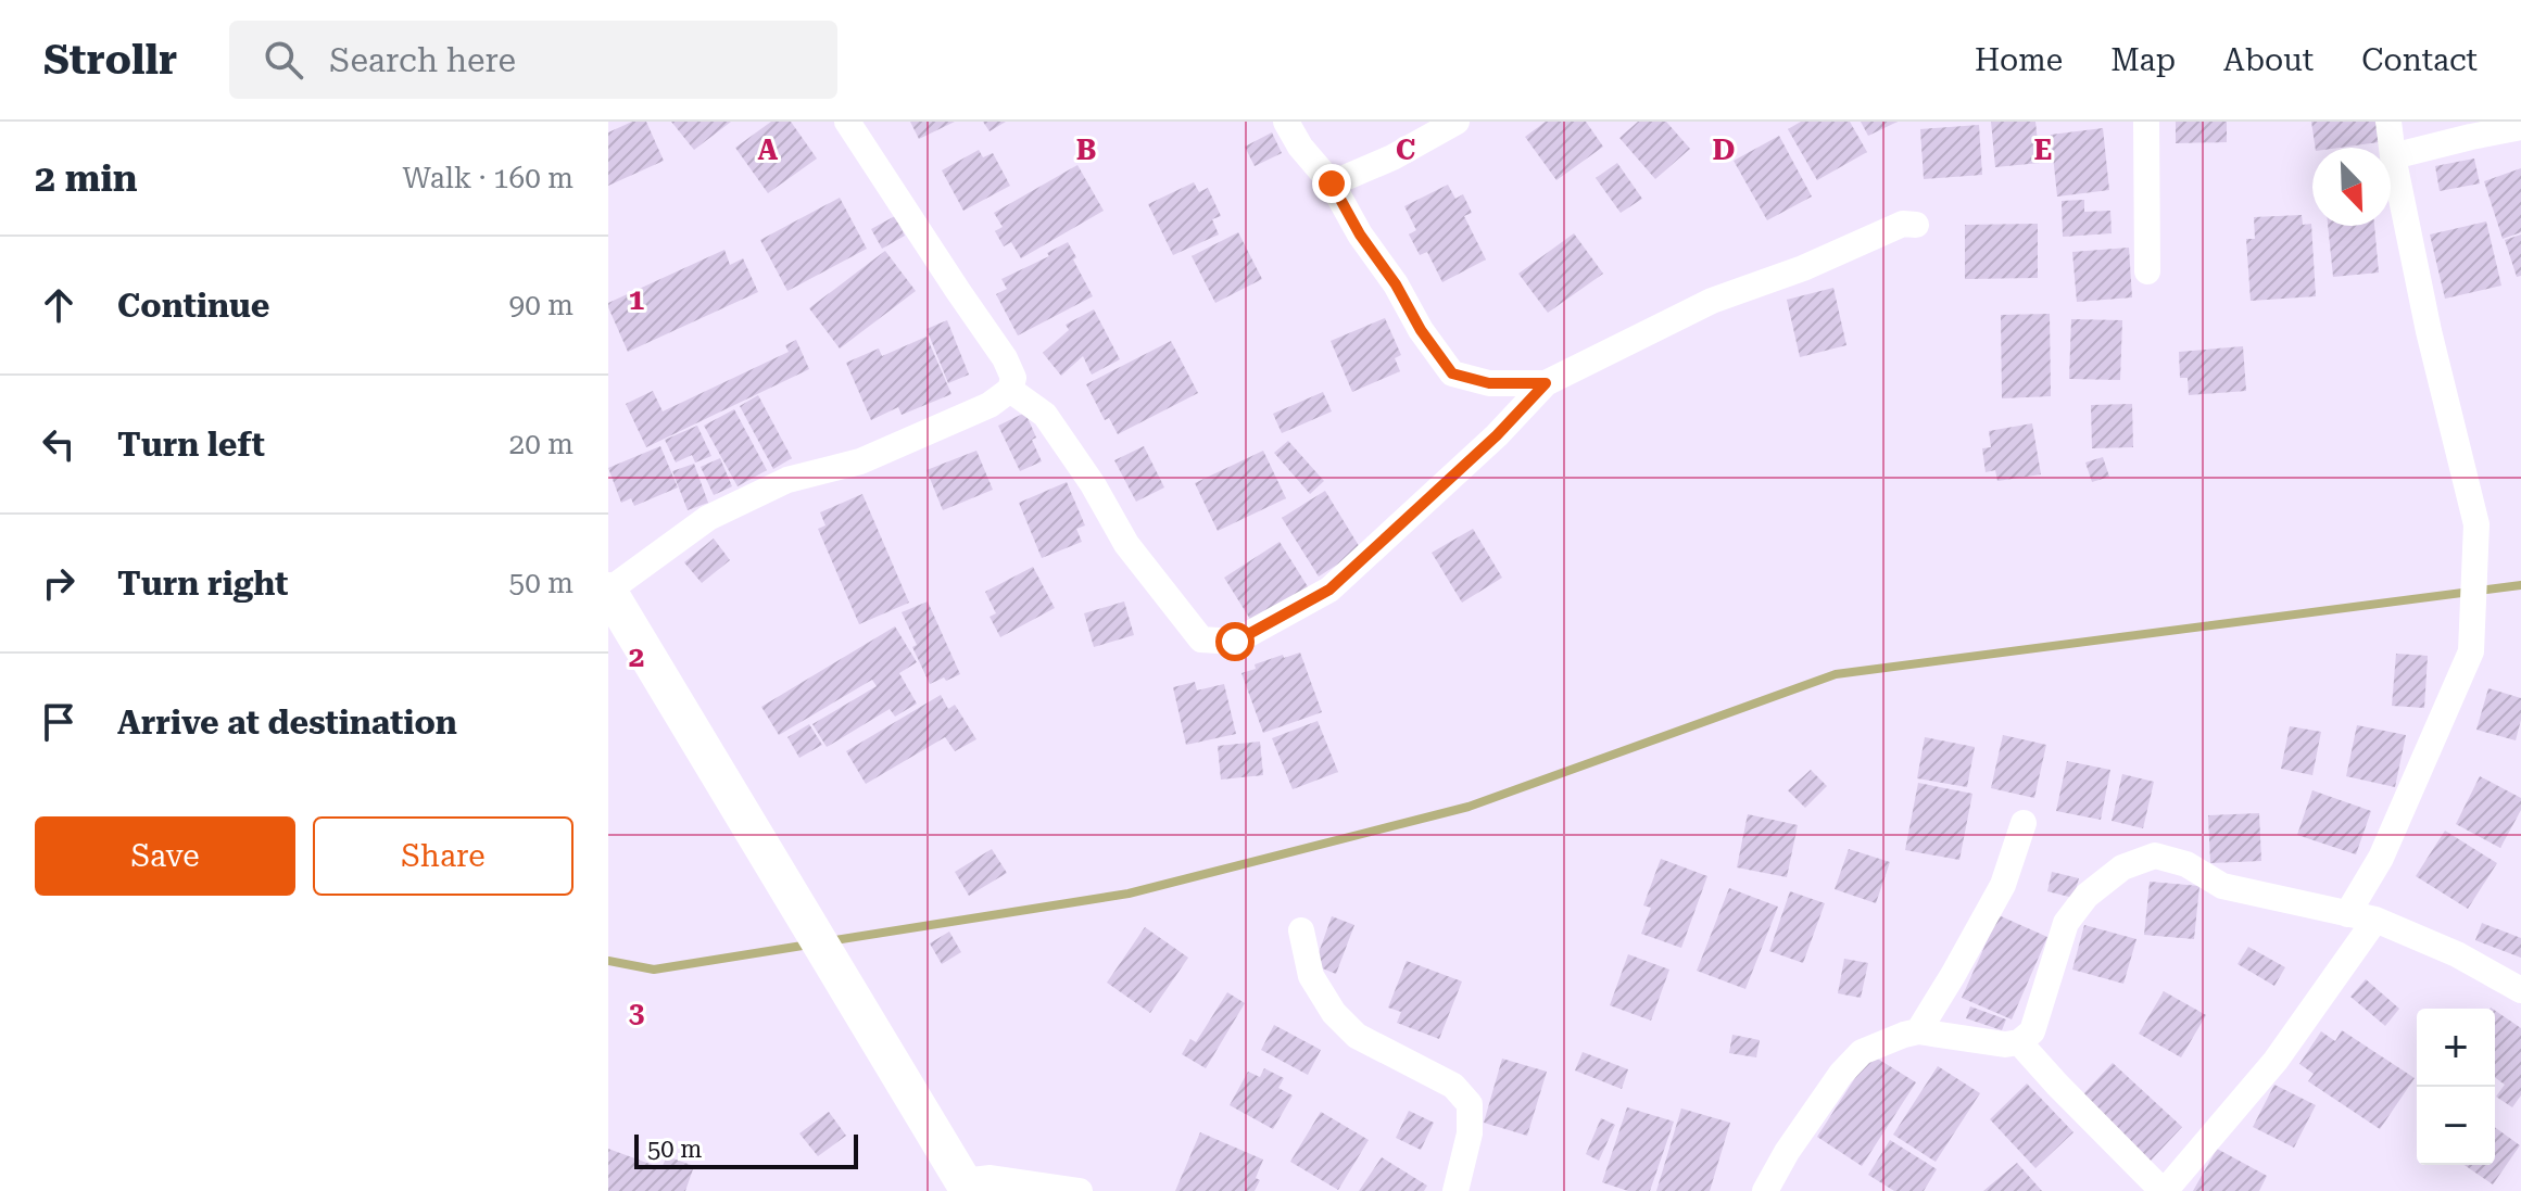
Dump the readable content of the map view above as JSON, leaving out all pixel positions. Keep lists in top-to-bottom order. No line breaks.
{"scale_bar":"50 m","north":"bottom right","page":{"header":"Strollr","search":"Search here","nav":["Home","Map","About","Contact"],"heading":["2 min","Walk · 160 m"],"list":[["Continue","90 m"],["Turn left","20 m"],["Turn right","50 m"],"Arrive at destination"],"buttons":["Save","Share"],"map_buttons":["+","−"],"scale":"50 m"},"grid":{"columns":["A","B","C","D","E"],"rows":["1","2","3"]}}
